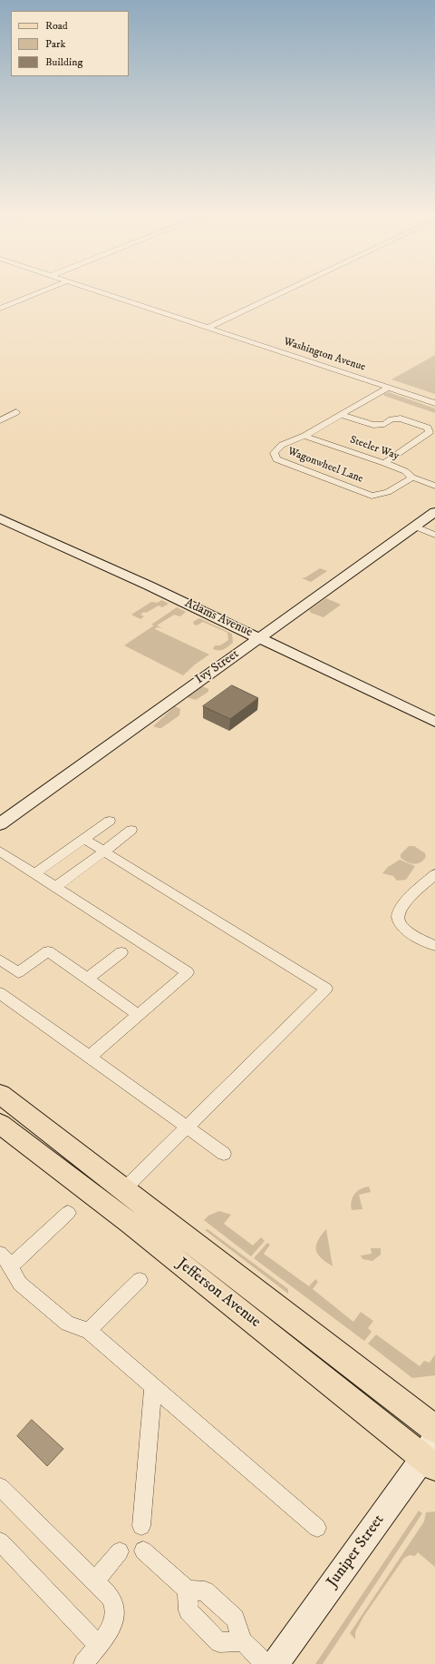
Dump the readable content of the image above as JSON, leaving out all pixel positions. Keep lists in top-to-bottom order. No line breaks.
{"streets":{"main road":["Jefferson Avenue"],"street":["Washington Avenue","Steeler Way","Wagonwheel Lane","Adams Avenue","Ivy Street","Juniper Street"]},"crossings":[["Washington Avenue","Wagonwheel Lane"],["Steeler Way","Wagonwheel Lane"],["Adams Avenue","Ivy Street"],["Jefferson Avenue","Juniper Street"]],"legend":["Road","Park","Building"]}
